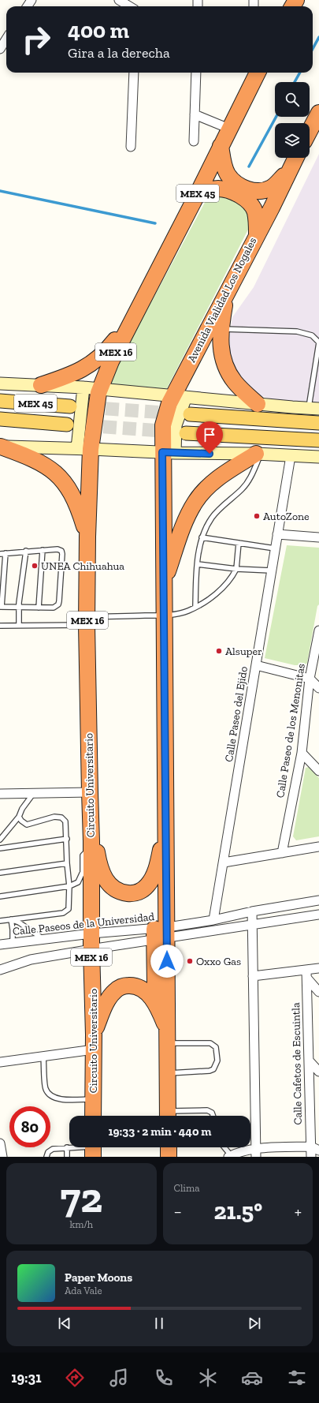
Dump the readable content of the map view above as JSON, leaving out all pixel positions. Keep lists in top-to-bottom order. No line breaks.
{"streets":{"highway":["MEX 45","Avenida Vialidad Los Nogales","MEX 16","Circuito Universitario"],"street":["Calle Paseo del Ejido","Calle Paseo de los Menonitas","Calle Paseos de la Universidad","Calle Cafetos de Escuintla"]},"crossings":[["MEX 45","MEX 16"],["MEX 16","Circuito Universitario"],["Calle Paseo del Ejido","Calle Paseos de la Universidad"],["Circuito Universitario","Calle Paseos de la Universidad"]],"places":["AutoZone","UNEA Chihuahua","Alsuper","Oxxo Gas"],"page":{"turn":["400 m","Gira a la derecha"],"limit":"80","trip":"19:33 · 2 min · 440 m","tile":[["72","km/h"],"Clima"],"heat":["−","21.5°","+"],"song":["Paper Moons","Ada Vale"],"tabs":"19:31"}}
